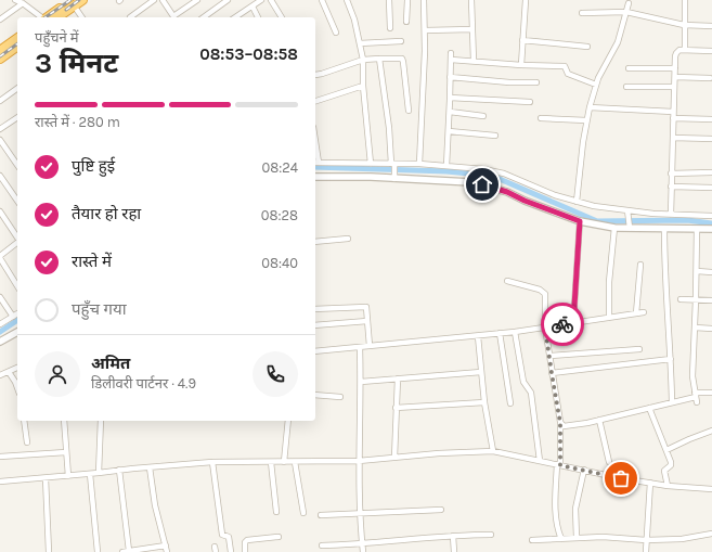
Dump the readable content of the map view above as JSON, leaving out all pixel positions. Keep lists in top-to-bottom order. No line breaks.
{"page":{"heading":["3 मिनट","पहुँचने में","08:53–08:58"],"panel":["अमित","डिलीवरी पार्टनर · 4.9"],"bar":"रास्ते में · 280 m","list":[["पुष्टि हुई","08:24"],["तैयार हो रहा","08:28"],["रास्ते में","08:40"],"पहुँच गया"]}}
